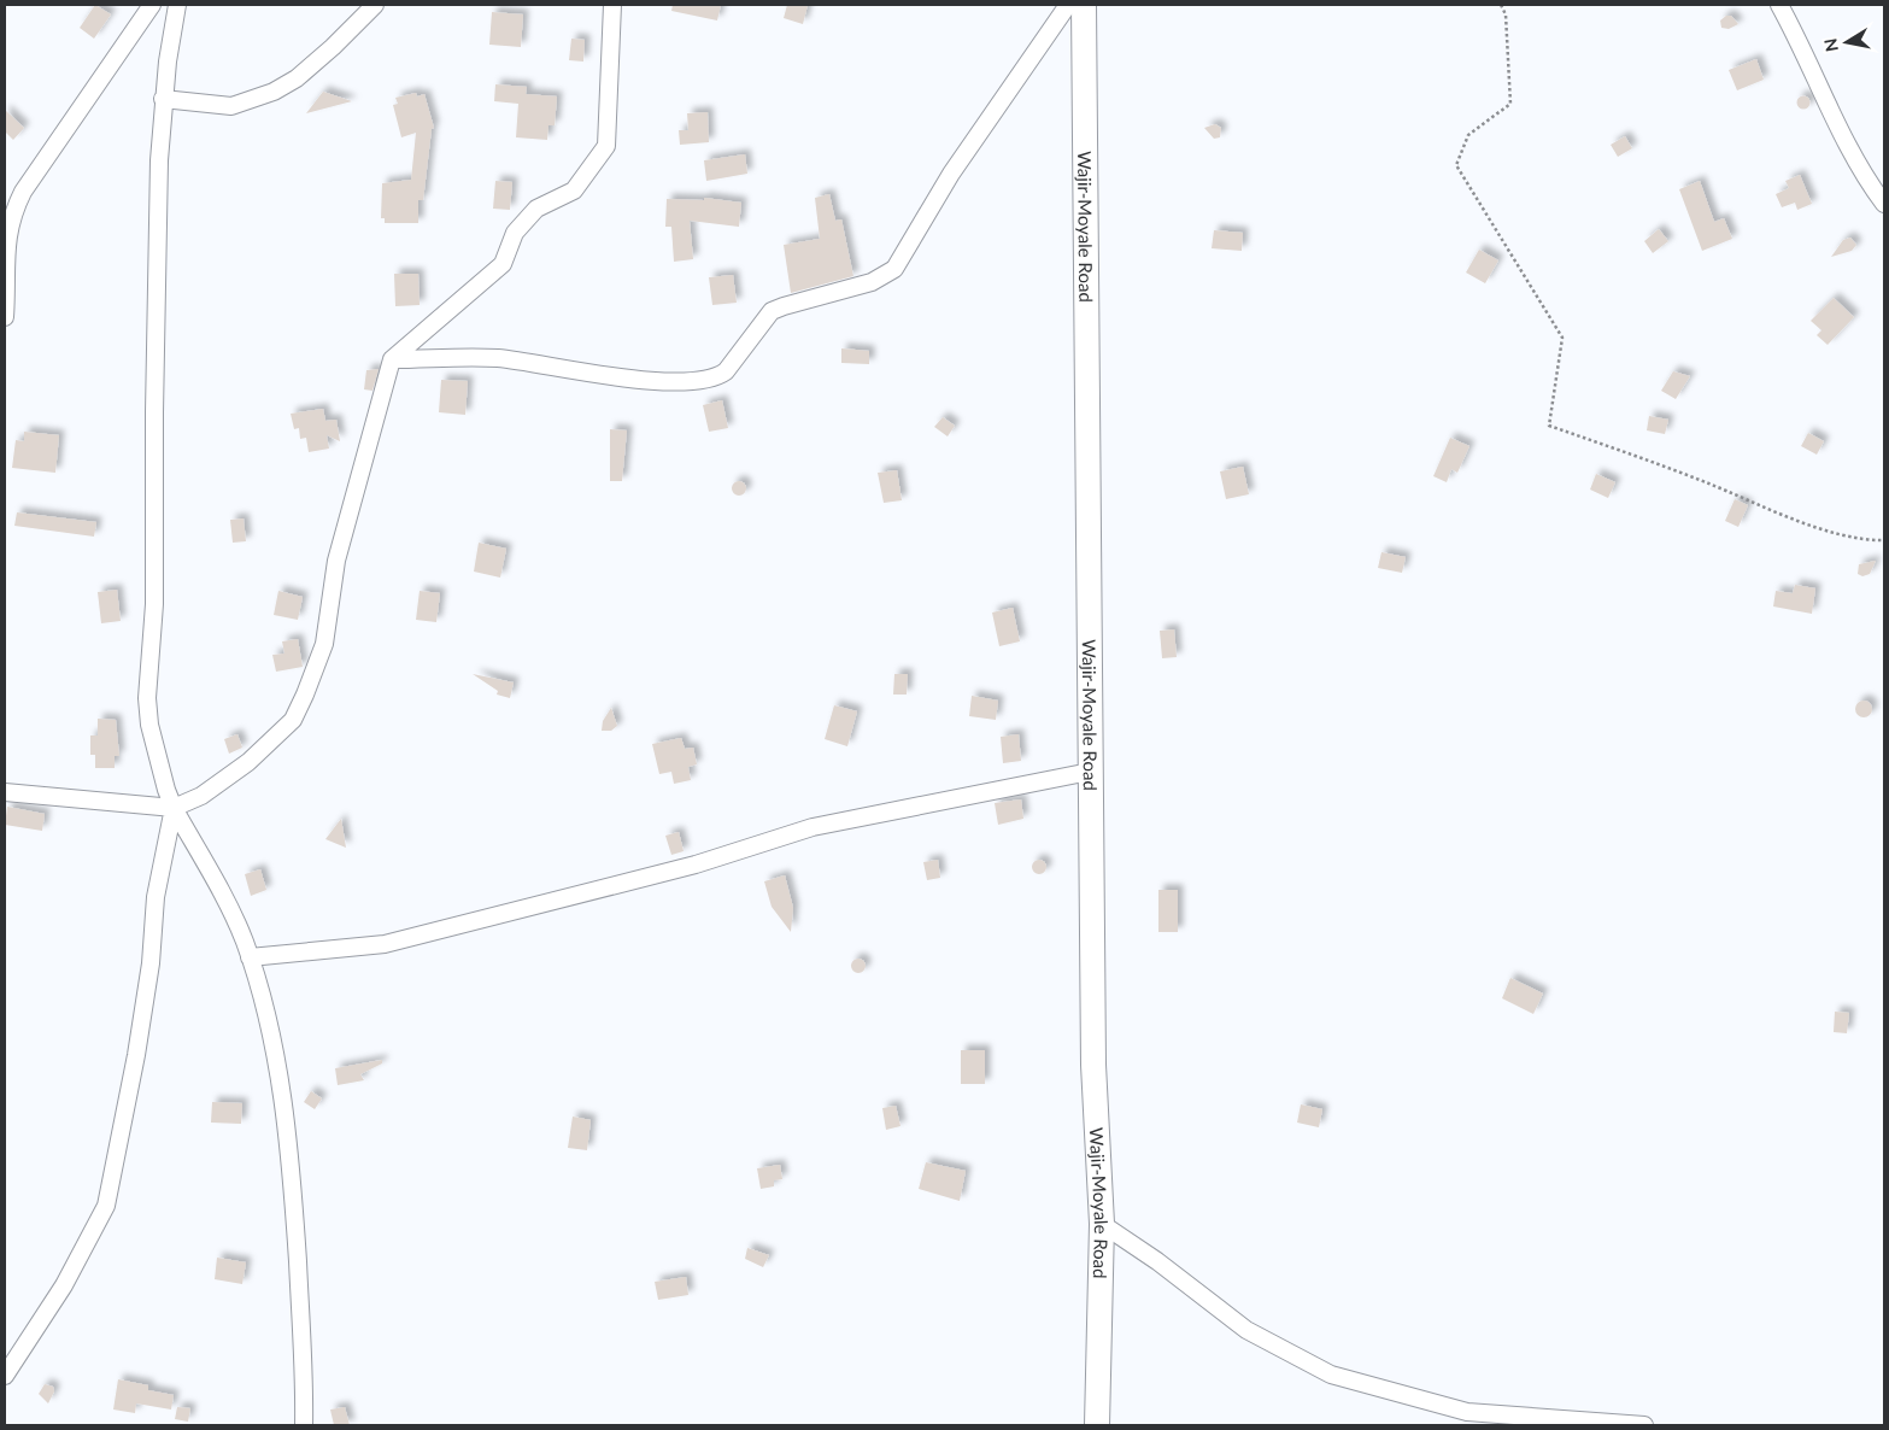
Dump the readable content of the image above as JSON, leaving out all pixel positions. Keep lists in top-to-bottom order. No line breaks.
{"streets":{"main road":["Wajir-Moyale Road"]},"north":"left"}
